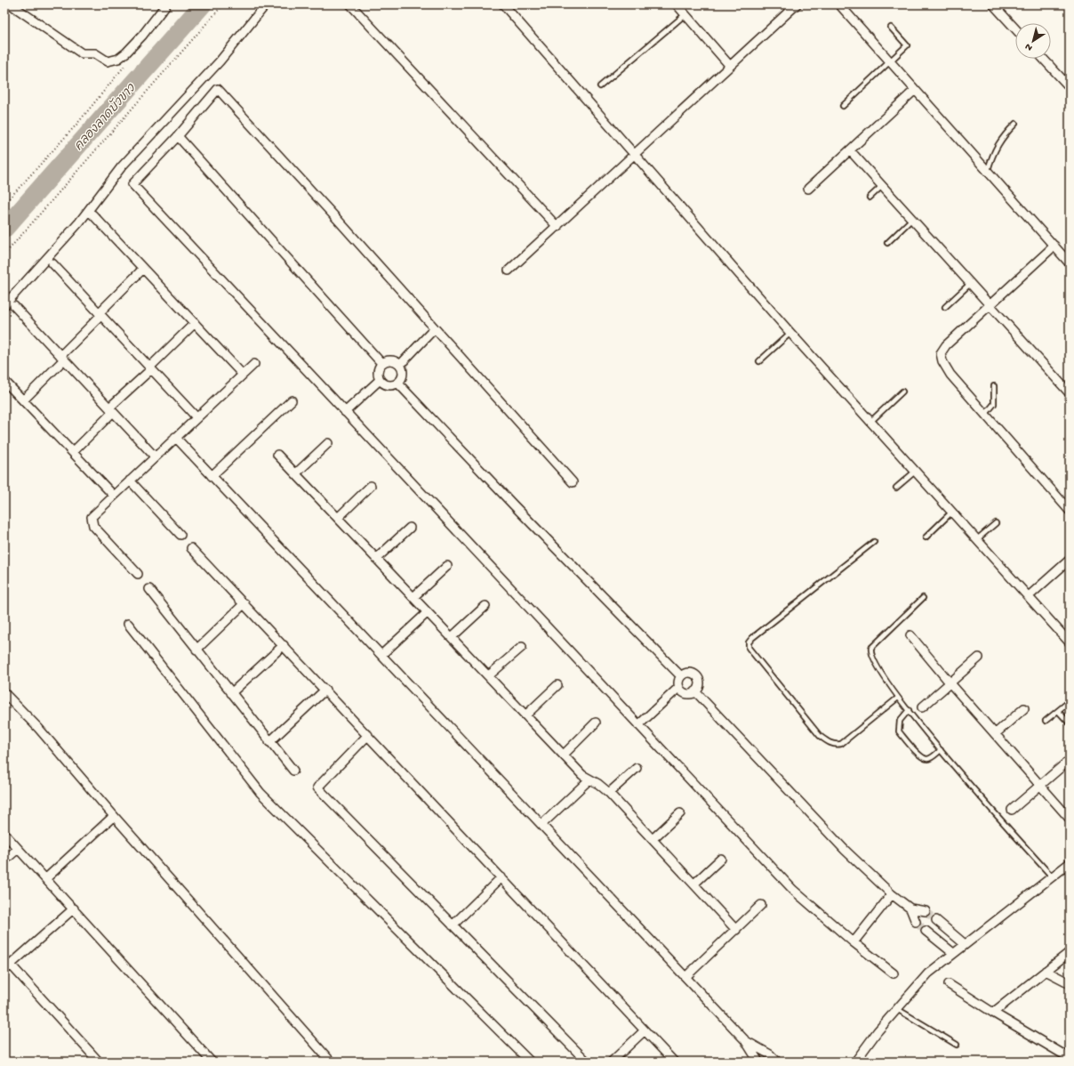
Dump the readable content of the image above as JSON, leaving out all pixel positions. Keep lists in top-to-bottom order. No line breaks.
{"water":["คลองลาดบัวขาว"],"north":"bottom left"}
